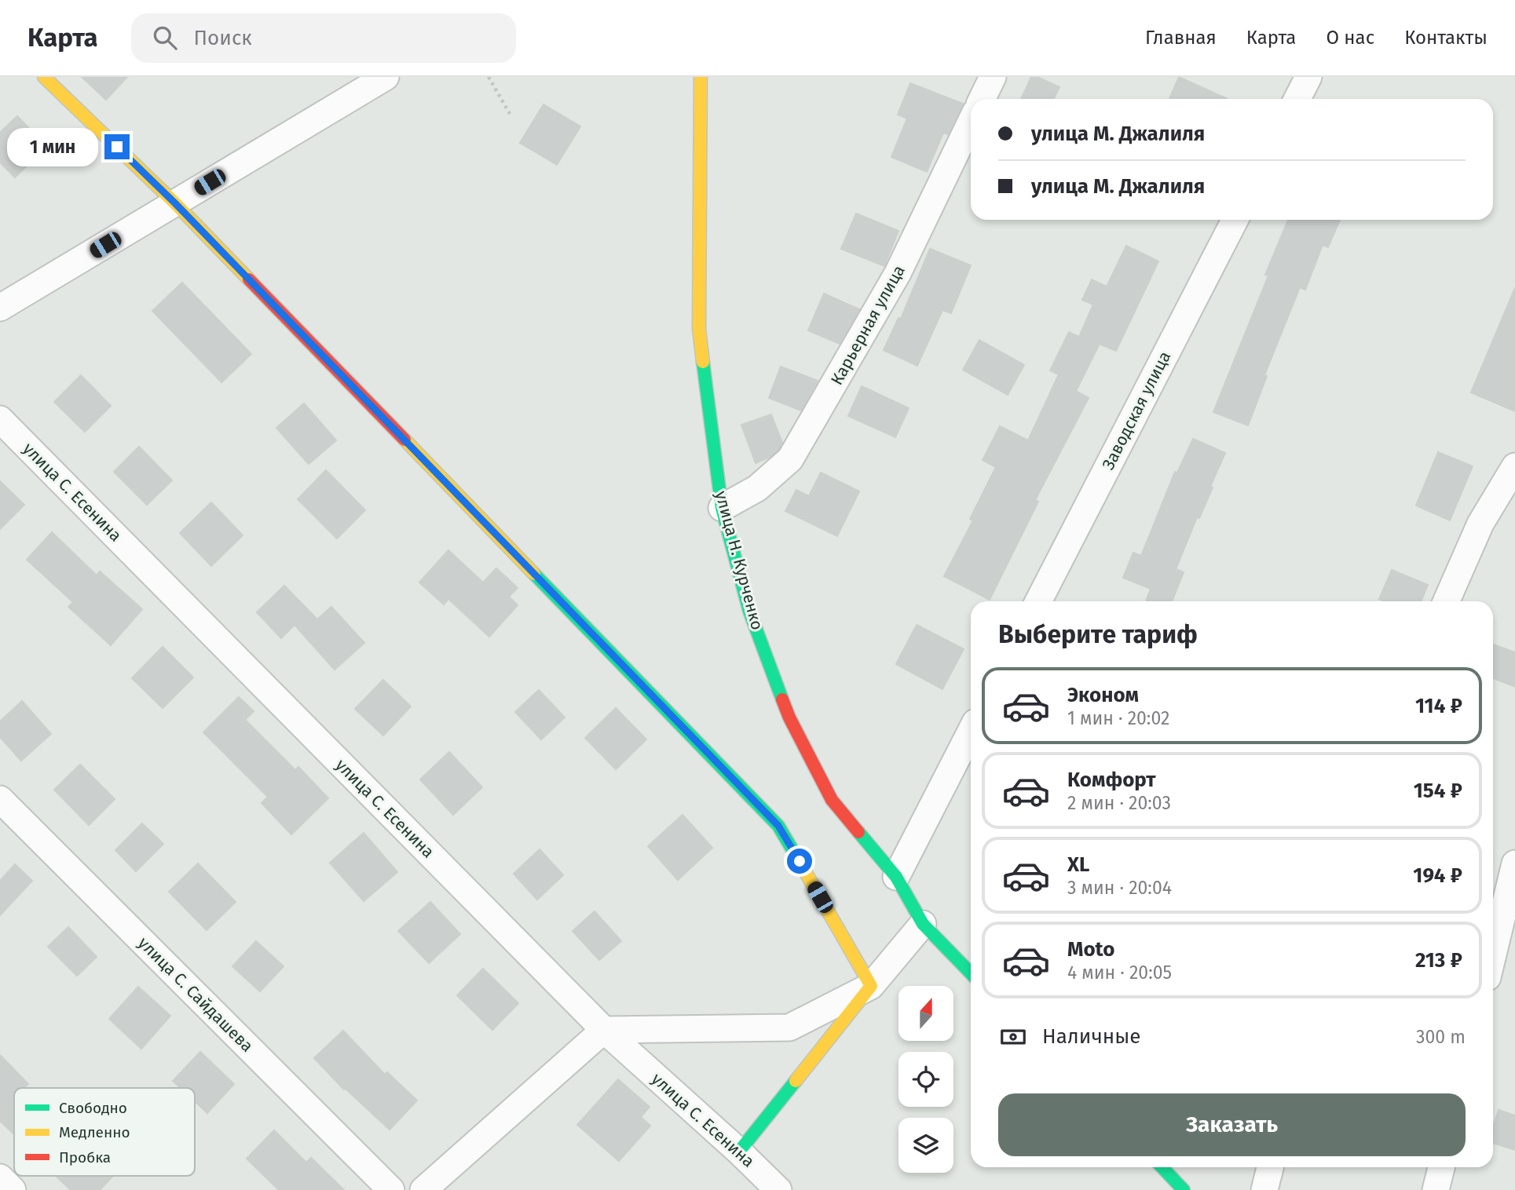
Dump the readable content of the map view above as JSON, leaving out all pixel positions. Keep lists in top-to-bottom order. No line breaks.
{"streets":{"street":["Карьерная улица","Заводская улица","улица С. Есенина","улица Н. Курченко","улица С. Сайдашева"]},"crossings":[["Карьерная улица","улица Н. Курченко"]],"legend":["Свободно","Медленно","Пробка"],"north":"top","page":{"header":"Карта","search":"Поиск","nav":["Главная","Карта","О нас","Контакты"],"banner":["улица М. Джалиля","улица М. Джалиля"],"bubble":"1 мин","heading":"Выберите тариф","list":[{"name":"Эконом","note":"1 мин · 20:02","value":"114 ₽"},{"name":"Комфорт","note":"2 мин · 20:03","value":"154 ₽"},{"name":"XL","note":"3 мин · 20:04","value":"194 ₽"},{"name":"Moto","note":"4 мин · 20:05","value":"213 ₽"}],"pay":["Наличные","300 m"],"buttons":"Заказать"}}
